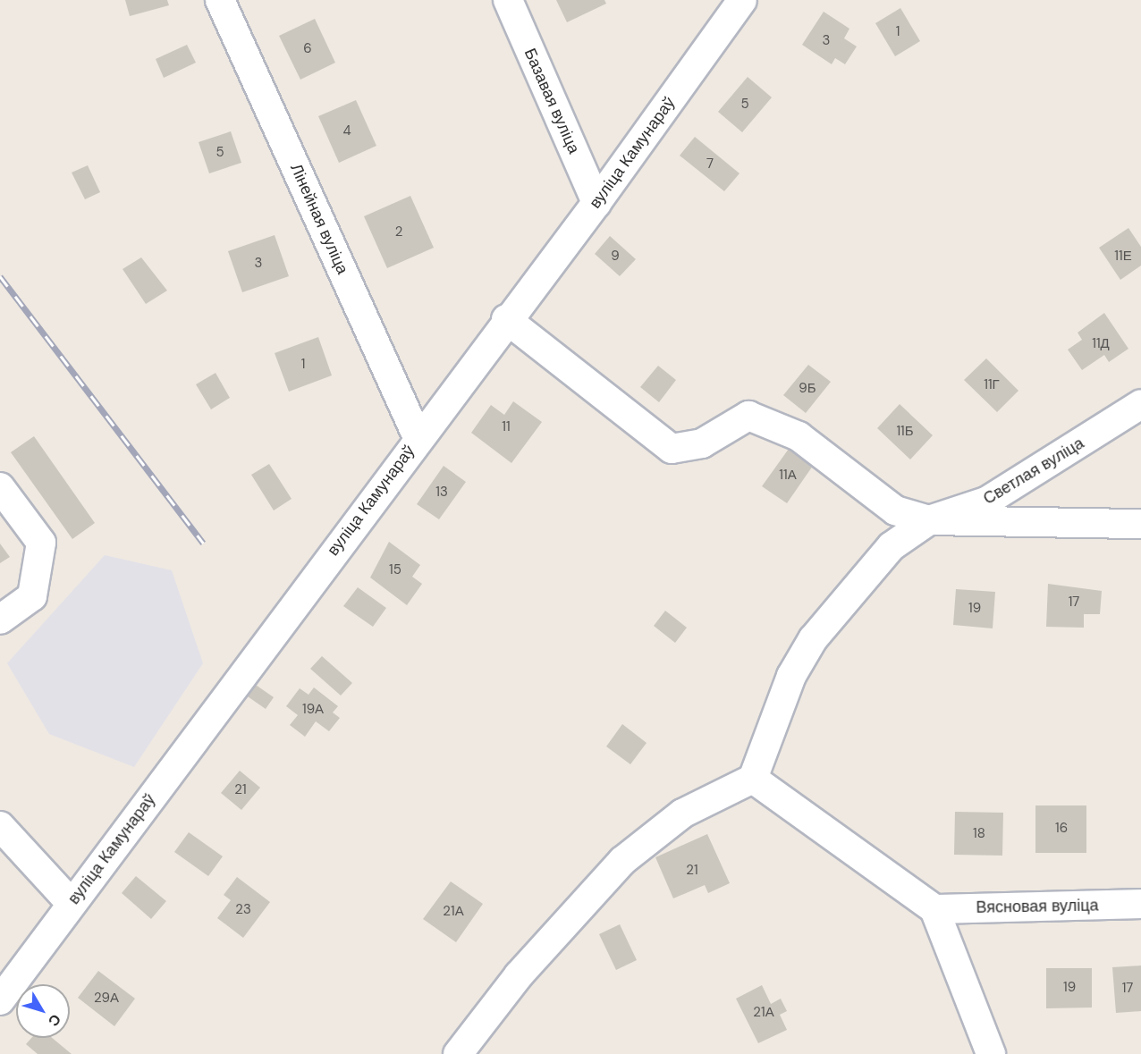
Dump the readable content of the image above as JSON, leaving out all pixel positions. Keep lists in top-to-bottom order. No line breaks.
{"streets":{"street":["Базавая вуліца","вуліца Камунараў","Лінейная вуліца","Светлая вуліца","Вясновая вуліца"]},"crossings":[["Базавая вуліца","вуліца Камунараў"],["вуліца Камунараў","Лінейная вуліца"]],"house_numbers":["1","3","6","5","4","5","7","2","9","11Е","3","11Д","1","11Г","9Б","11","11Б","11А","13","15","17","19","19А","21","16","18","21","23","21А","19","17","29А","21А"],"north":"bottom right"}
